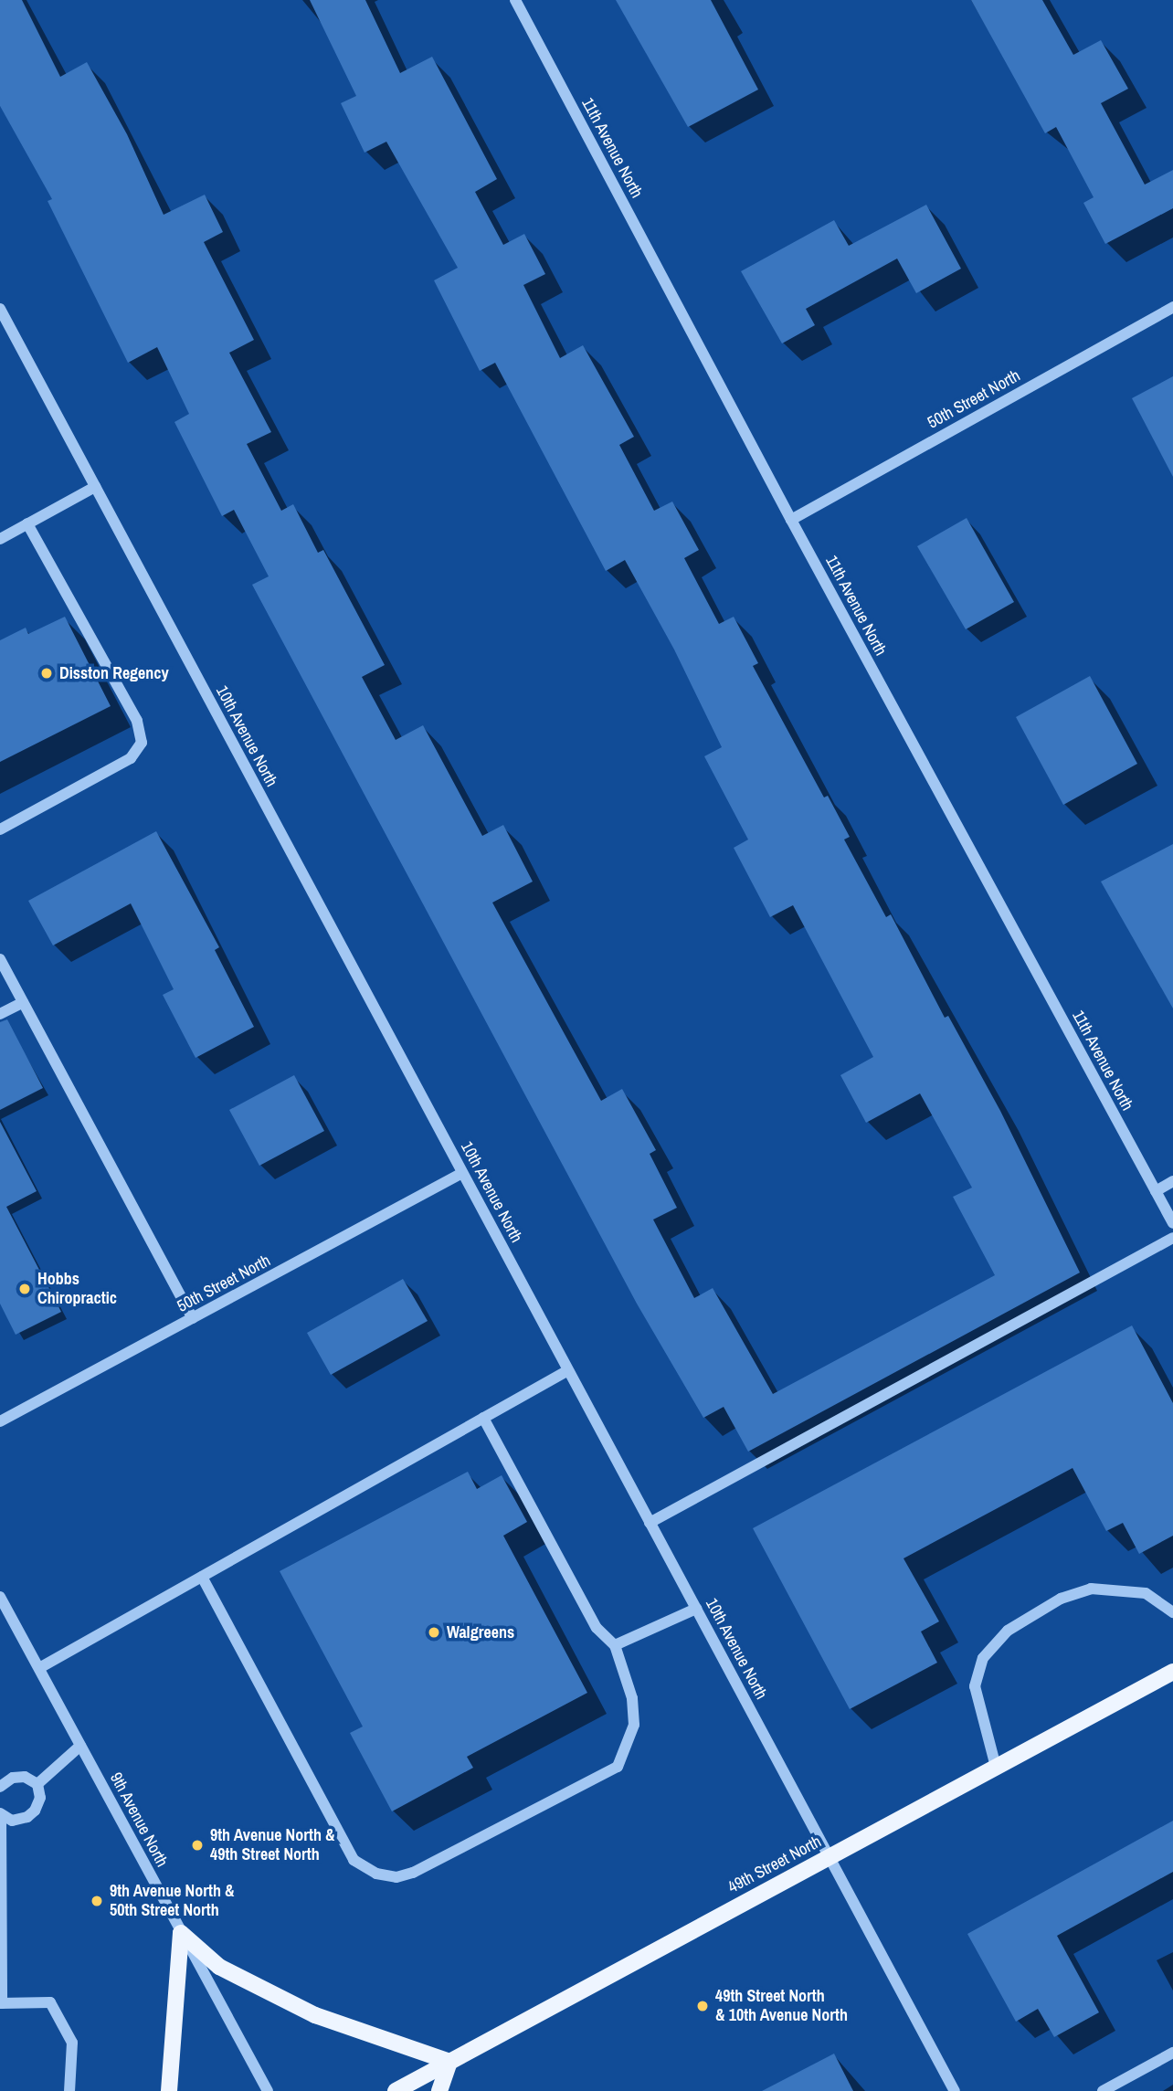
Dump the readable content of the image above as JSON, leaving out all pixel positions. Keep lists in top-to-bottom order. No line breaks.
{"streets":{"main road":["49th Street North"],"street":["11th Avenue North","50th Street North","10th Avenue North","9th Avenue North"]},"crossings":[["11th Avenue North","50th Street North"],["50th Street North","10th Avenue North"],["10th Avenue North","49th Street North"]],"places":["Disston Regency","Hobbs Chiropractic","Walgreens","9th Avenue North & 49th Street North","9th Avenue North & 50th Street North","49th Street North & 10th Avenue North"]}
